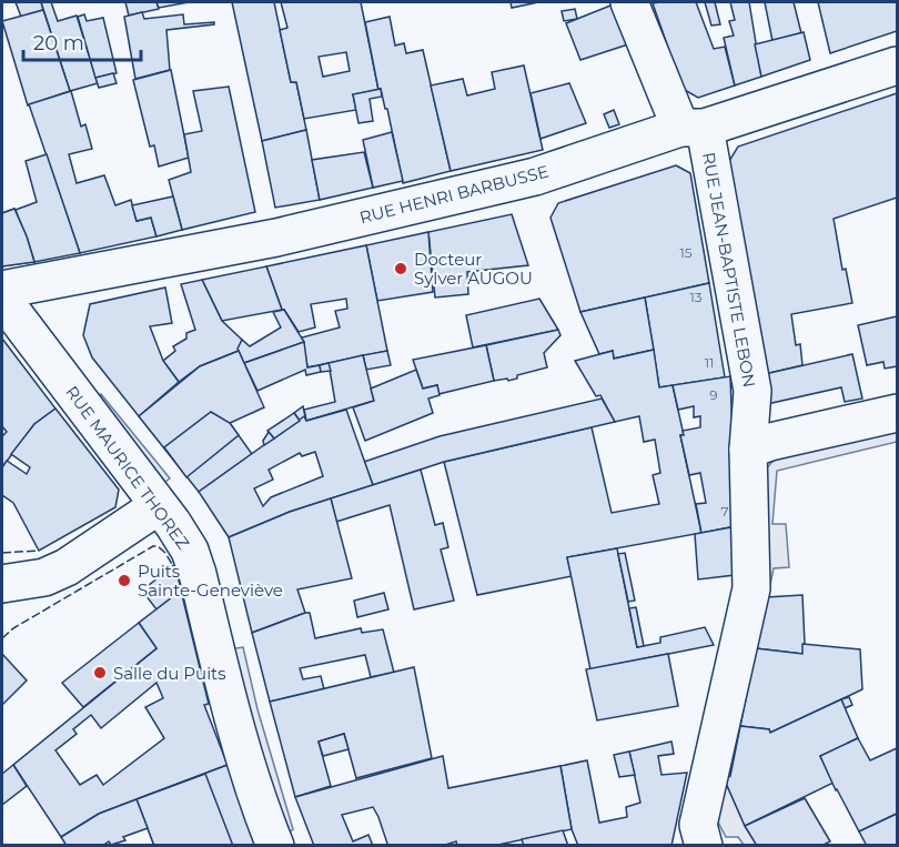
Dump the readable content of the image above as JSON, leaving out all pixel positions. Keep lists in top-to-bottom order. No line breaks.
{"streets":{"street":["RUE HENRI BARBUSSE","RUE JEAN-BAPTISTE LEBON","RUE MAURICE THOREZ"]},"crossings":[["RUE HENRI BARBUSSE","RUE JEAN-BAPTISTE LEBON"]],"places":["Docteur Sylver AUGOU","Puits Sainte-Geneviève","Salle du Puits"],"house_numbers":["15","13","11","9","7"],"scale_bar":"20 m"}
